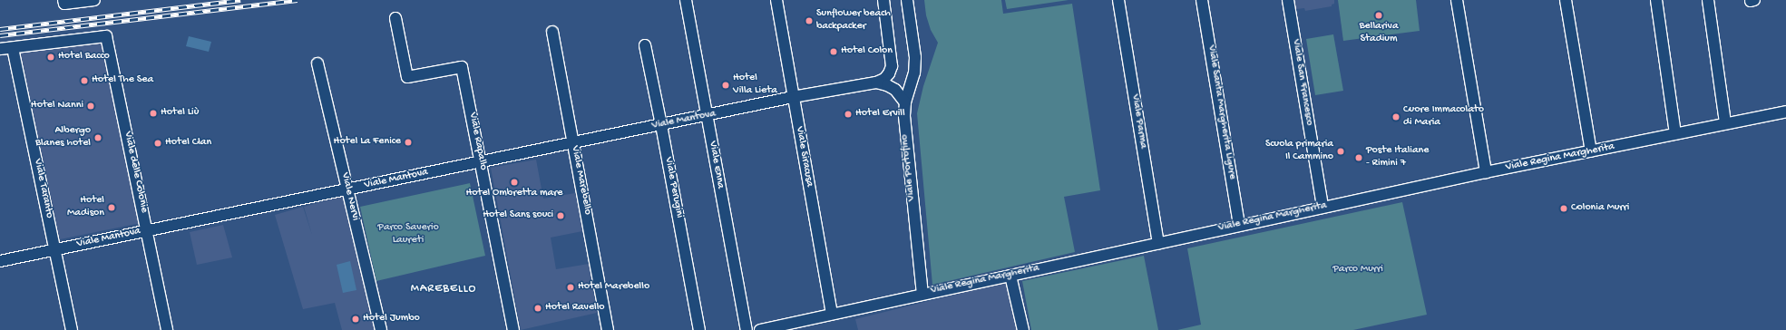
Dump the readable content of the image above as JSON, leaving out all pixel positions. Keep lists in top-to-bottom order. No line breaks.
{"streets":{"street":["Viale San Francesco","Viale Santa Margherita Ligure","Viale Mantova","Viale Parma","Viale Rapallo","Viale Siracusa","Viale Regina Margherita","Viale Enna","Viale Portofino","Viale delle Colonie","Viale Marebello","Viale Perugini","Viale Taranto","Viale Nervi"]},"crossings":[["Viale San Francesco","Viale Regina Margherita"],["Viale Santa Margherita Ligure","Viale Regina Margherita"],["Viale Mantova","Viale Rapallo"],["Viale Mantova","Viale Siracusa"],["Viale Mantova","Viale Enna"],["Viale Mantova","Viale delle Colonie"],["Viale Mantova","Viale Marebello"],["Viale Mantova","Viale Perugini"],["Viale Mantova","Viale Taranto"],["Viale Mantova","Viale Nervi"],["Viale Parma","Viale Regina Margherita"],["Viale Siracusa","Viale Regina Margherita"],["Viale Regina Margherita","Viale Portofino"],["Viale delle Colonie","Viale Taranto"]],"districts":["MAREBELLO"],"parks":["Parco Saverio Laureti","Parco Murri"],"places":["Bellariva Stadium","Sunflower beach backpacker","Hotel Colon","Hotel Bacco","Hotel The Sea","Hotel Villa Lieta","Hotel Nanni","Hotel Liù","Hotel Ervill","Cuore Immacolato di Maria","Albergo Blanes hotel","Hotel La Fenice","Hotel Clan","Scuola primaria Il Cammino","Poste Italiane - Rimini 7","Hotel Ombretta mare","Hotel Madison","Colonia Murri","Hotel Sans souci","Hotel Marebello","Hotel Ravello","Hotel Jumbo"]}
